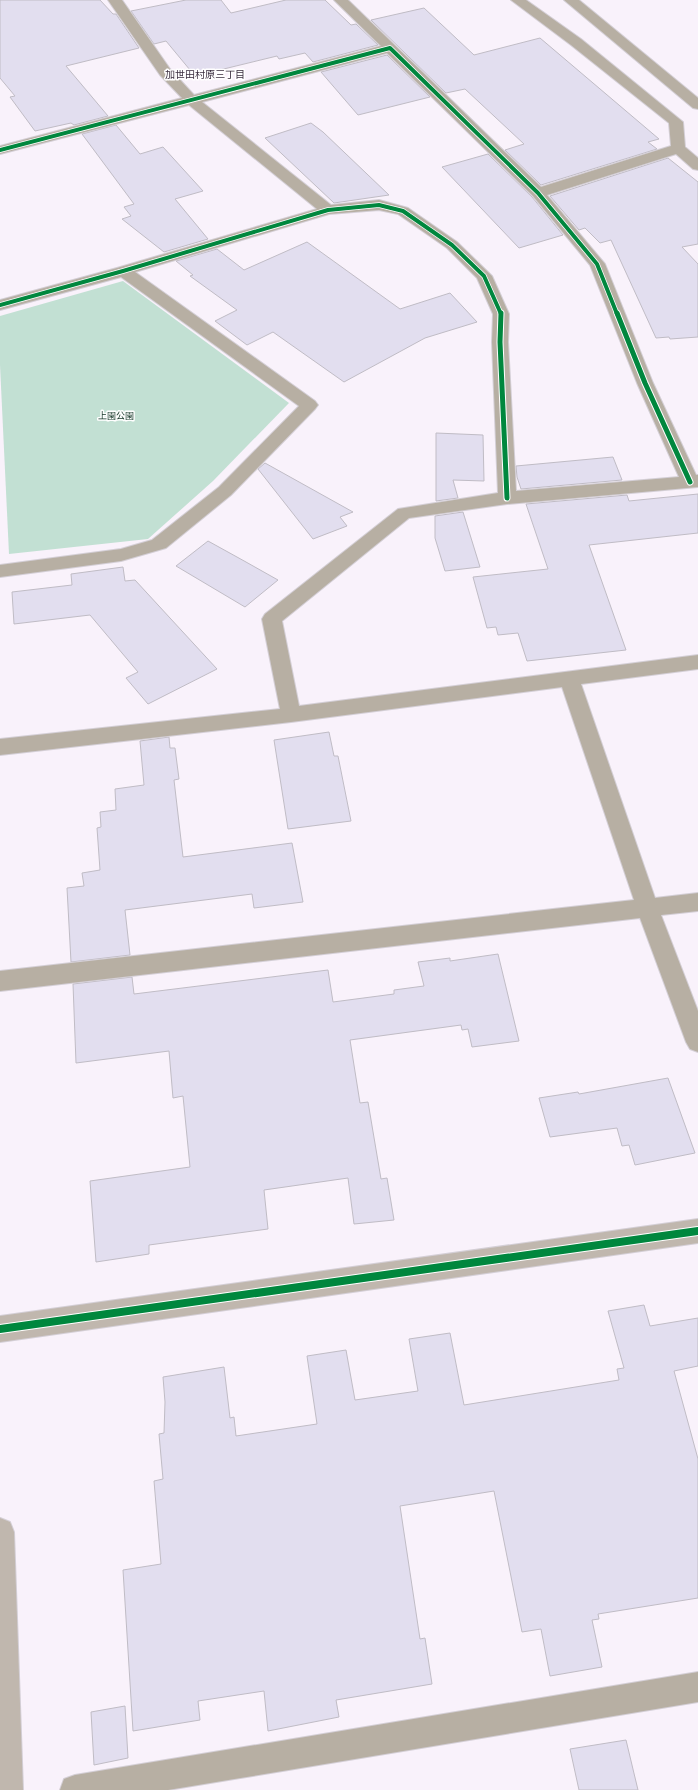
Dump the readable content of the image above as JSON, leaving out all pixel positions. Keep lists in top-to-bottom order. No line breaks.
{"districts":["加世田村原三丁目"],"parks":["上園公園"]}
